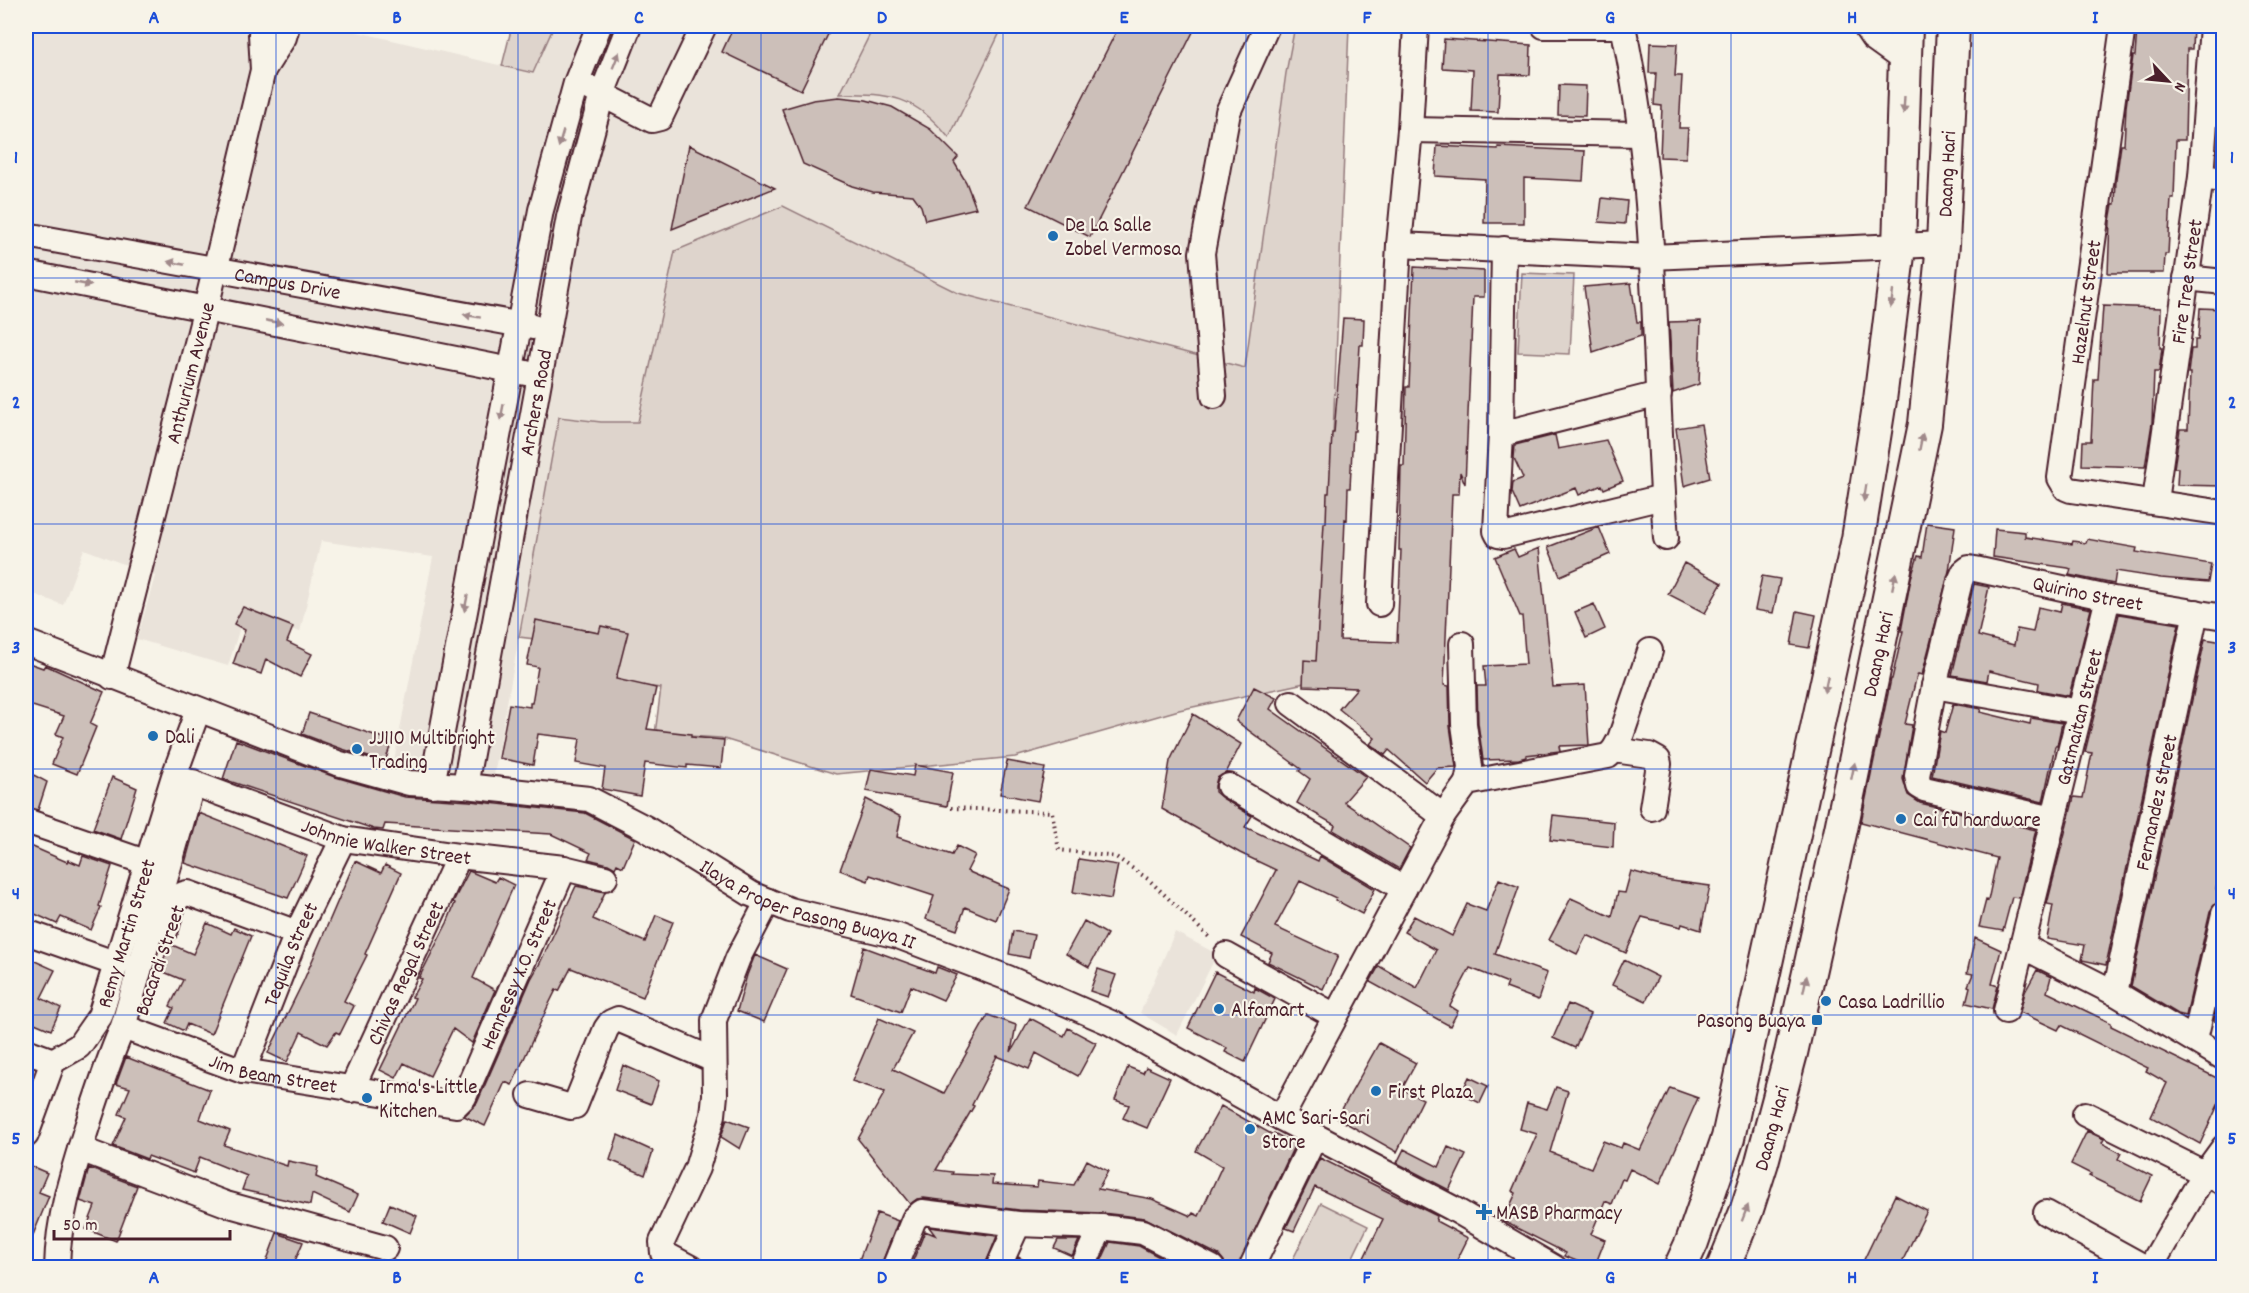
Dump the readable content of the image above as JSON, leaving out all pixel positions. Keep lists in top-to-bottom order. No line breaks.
{"streets":{"main road":["Daang Hari"],"street":["Fire Tree Street","Campus Drive","Hazelnut Street","Anthurium Avenue","Archers Road","Quirino Street","Gatmaitan Street","Fernandez Street","Johnnie Walker Street","Ilaya Proper Pasong Buaya II","Remy Martin Street","Tequila Street","Bacardi Street","Chivas Regal Street","Hennessy X.O. Street","Jim Beam Street"]},"crossings":[["Fire Tree Street","Hazelnut Street"],["Campus Drive","Anthurium Avenue"],["Campus Drive","Archers Road"],["Anthurium Avenue","Ilaya Proper Pasong Buaya II"],["Archers Road","Ilaya Proper Pasong Buaya II"],["Quirino Street","Gatmaitan Street"],["Quirino Street","Fernandez Street"],["Johnnie Walker Street","Remy Martin Street"],["Johnnie Walker Street","Tequila Street"],["Johnnie Walker Street","Chivas Regal Street"],["Johnnie Walker Street","Hennessy X.O. Street"],["Ilaya Proper Pasong Buaya II","Remy Martin Street"],["Tequila Street","Bacardi Street"],["Tequila Street","Jim Beam Street"],["Bacardi Street","Jim Beam Street"],["Chivas Regal Street","Jim Beam Street"],["Hennessy X.O. Street","Jim Beam Street"]],"places":{"other":["De La Salle Zobel Vermosa","Dali","JJ110 Multibright Trading","Cai fu hardware","Casa Ladrillio","Alfamart","First Plaza","Irma's Little Kitchen","AMC Sari-Sari Store"],"transit":["Pasong Buaya"],"health":["MASB Pharmacy"]},"scale_bar":"50 m","north":"bottom right","grid":{"columns":["A","B","C","D","E","F","G","H","I"],"rows":["1","2","3","4","5"]}}
